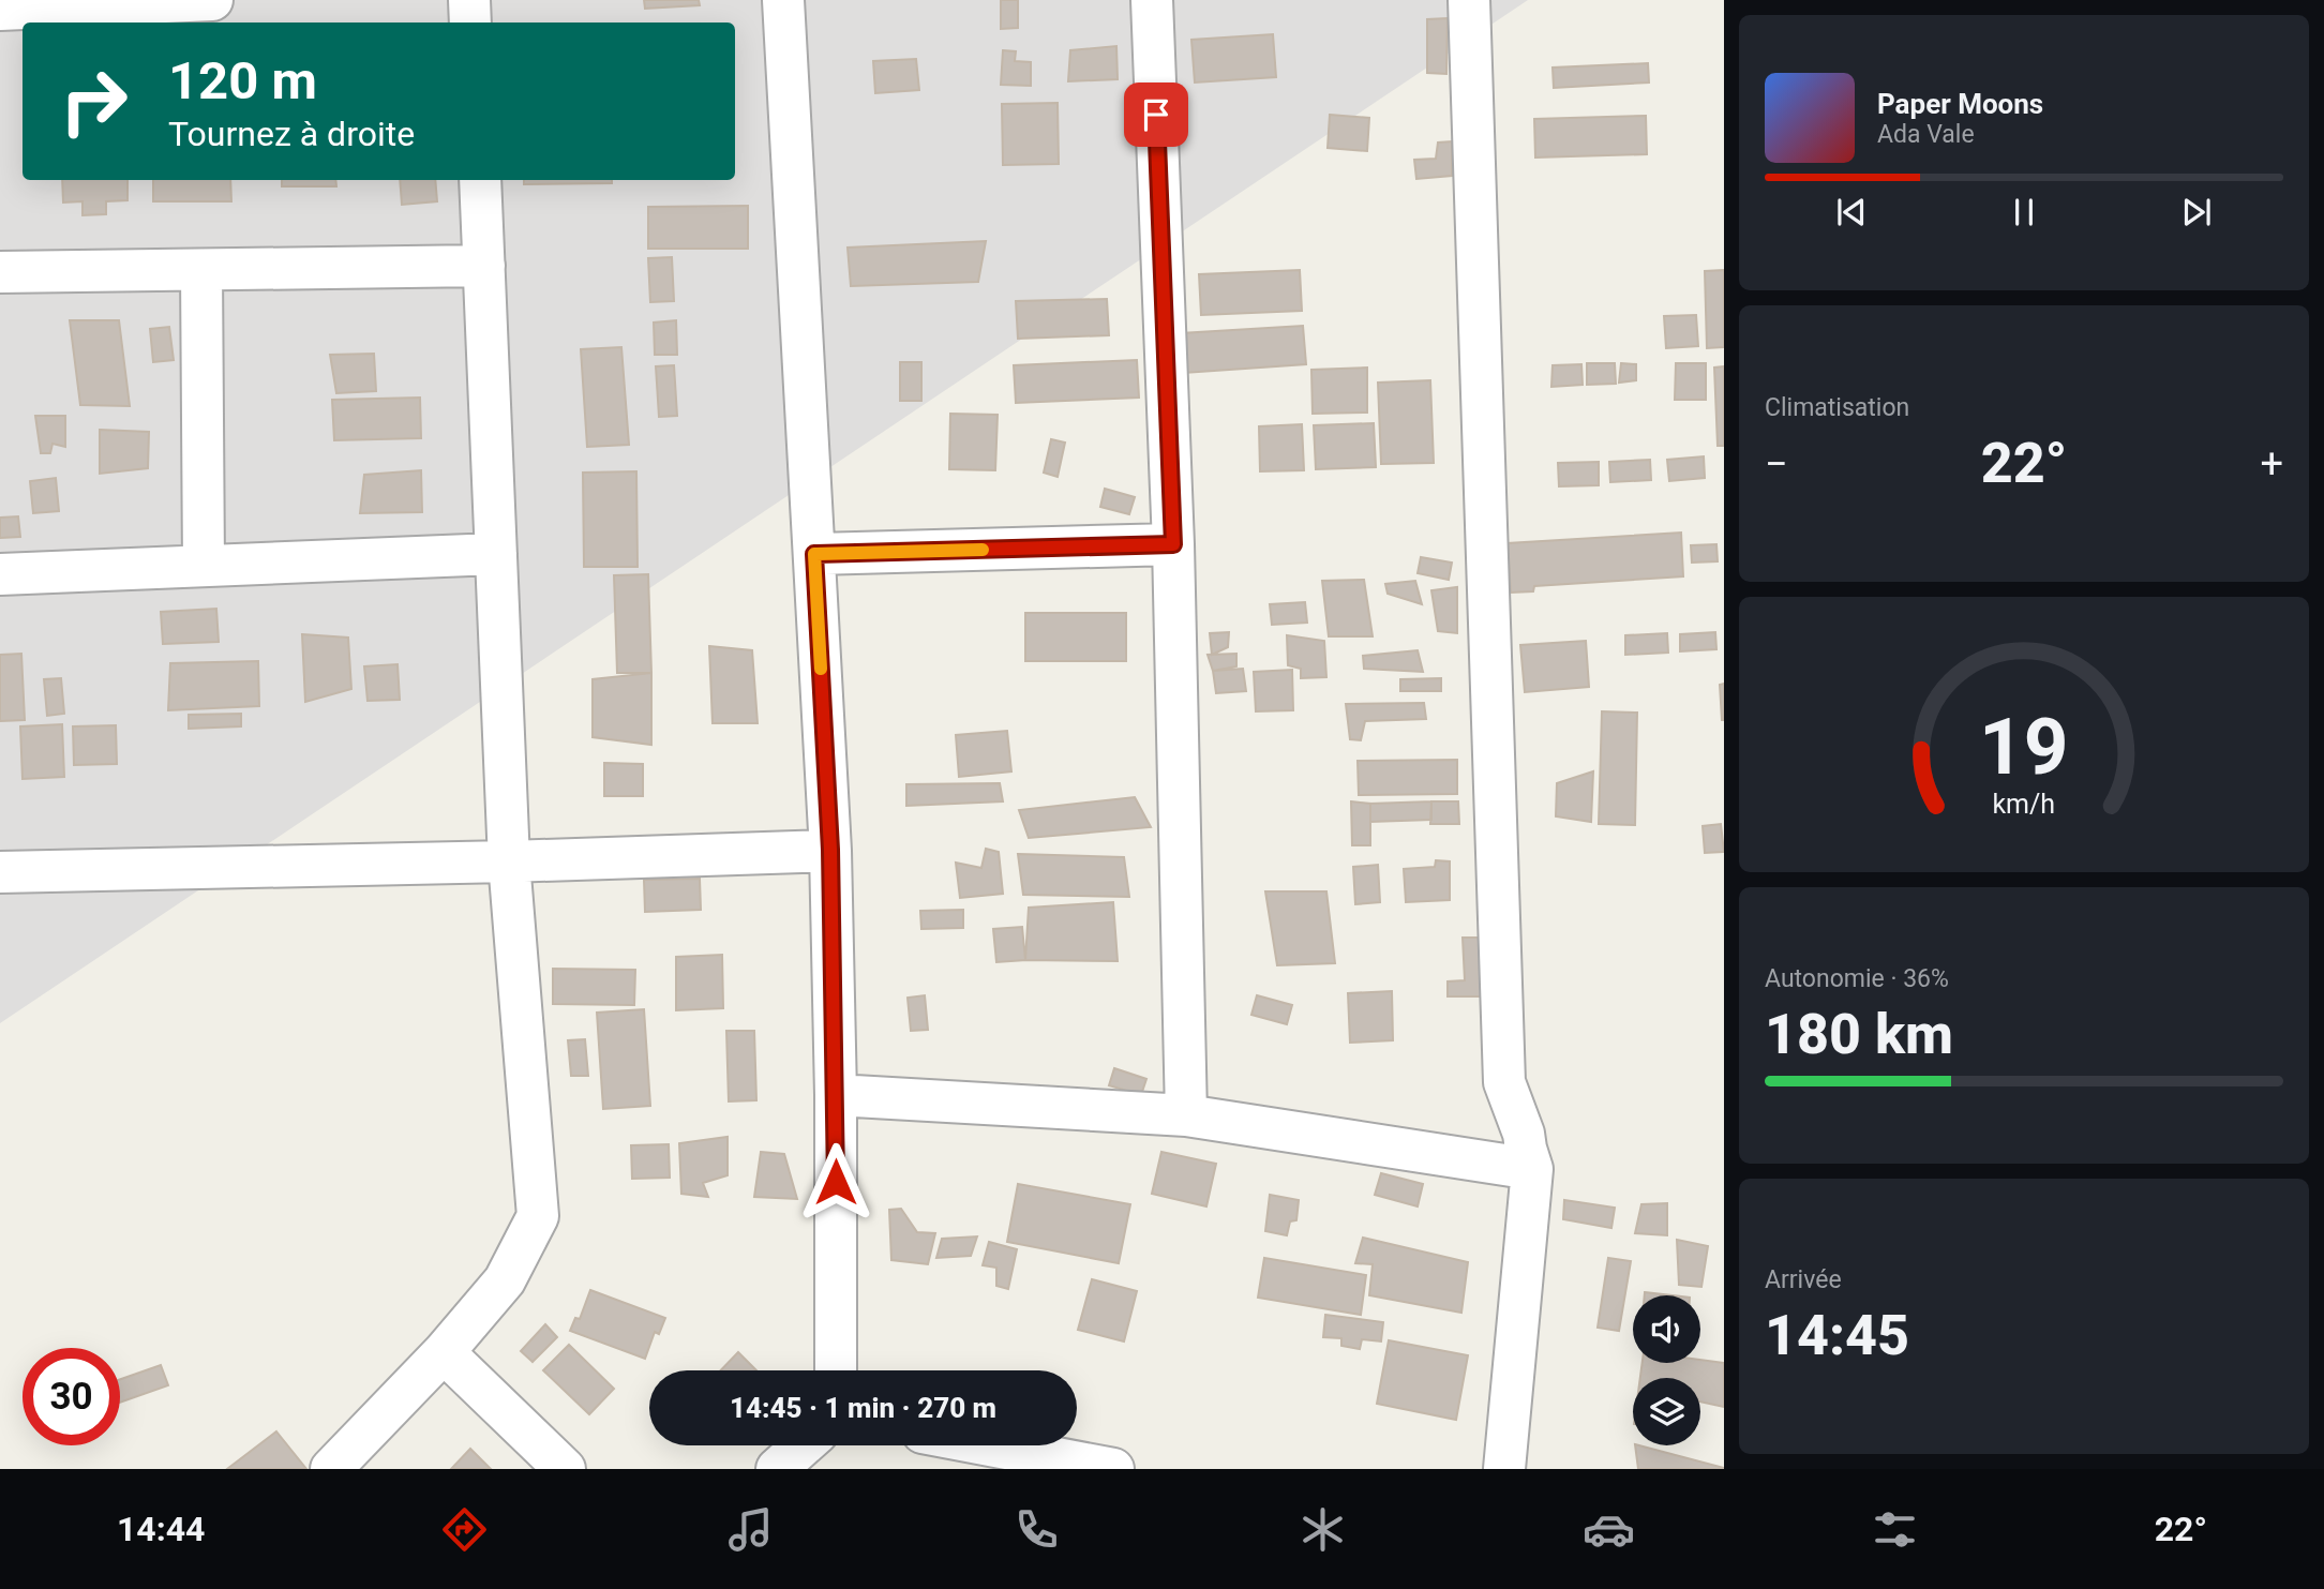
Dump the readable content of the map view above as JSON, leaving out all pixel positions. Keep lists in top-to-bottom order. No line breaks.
{"page":{"turn":["120 m","Tournez à droite"],"song":["Paper Moons","Ada Vale"],"tile":["Climatisation",["Autonomie · 36%","180 km"],["Arrivée","14:45"]],"heat":["−","22°","+"],"limit":"30","trip":"14:45 · 1 min · 270 m","tabs":["14:44","22°"],"gauge":["19","km/h"]}}
